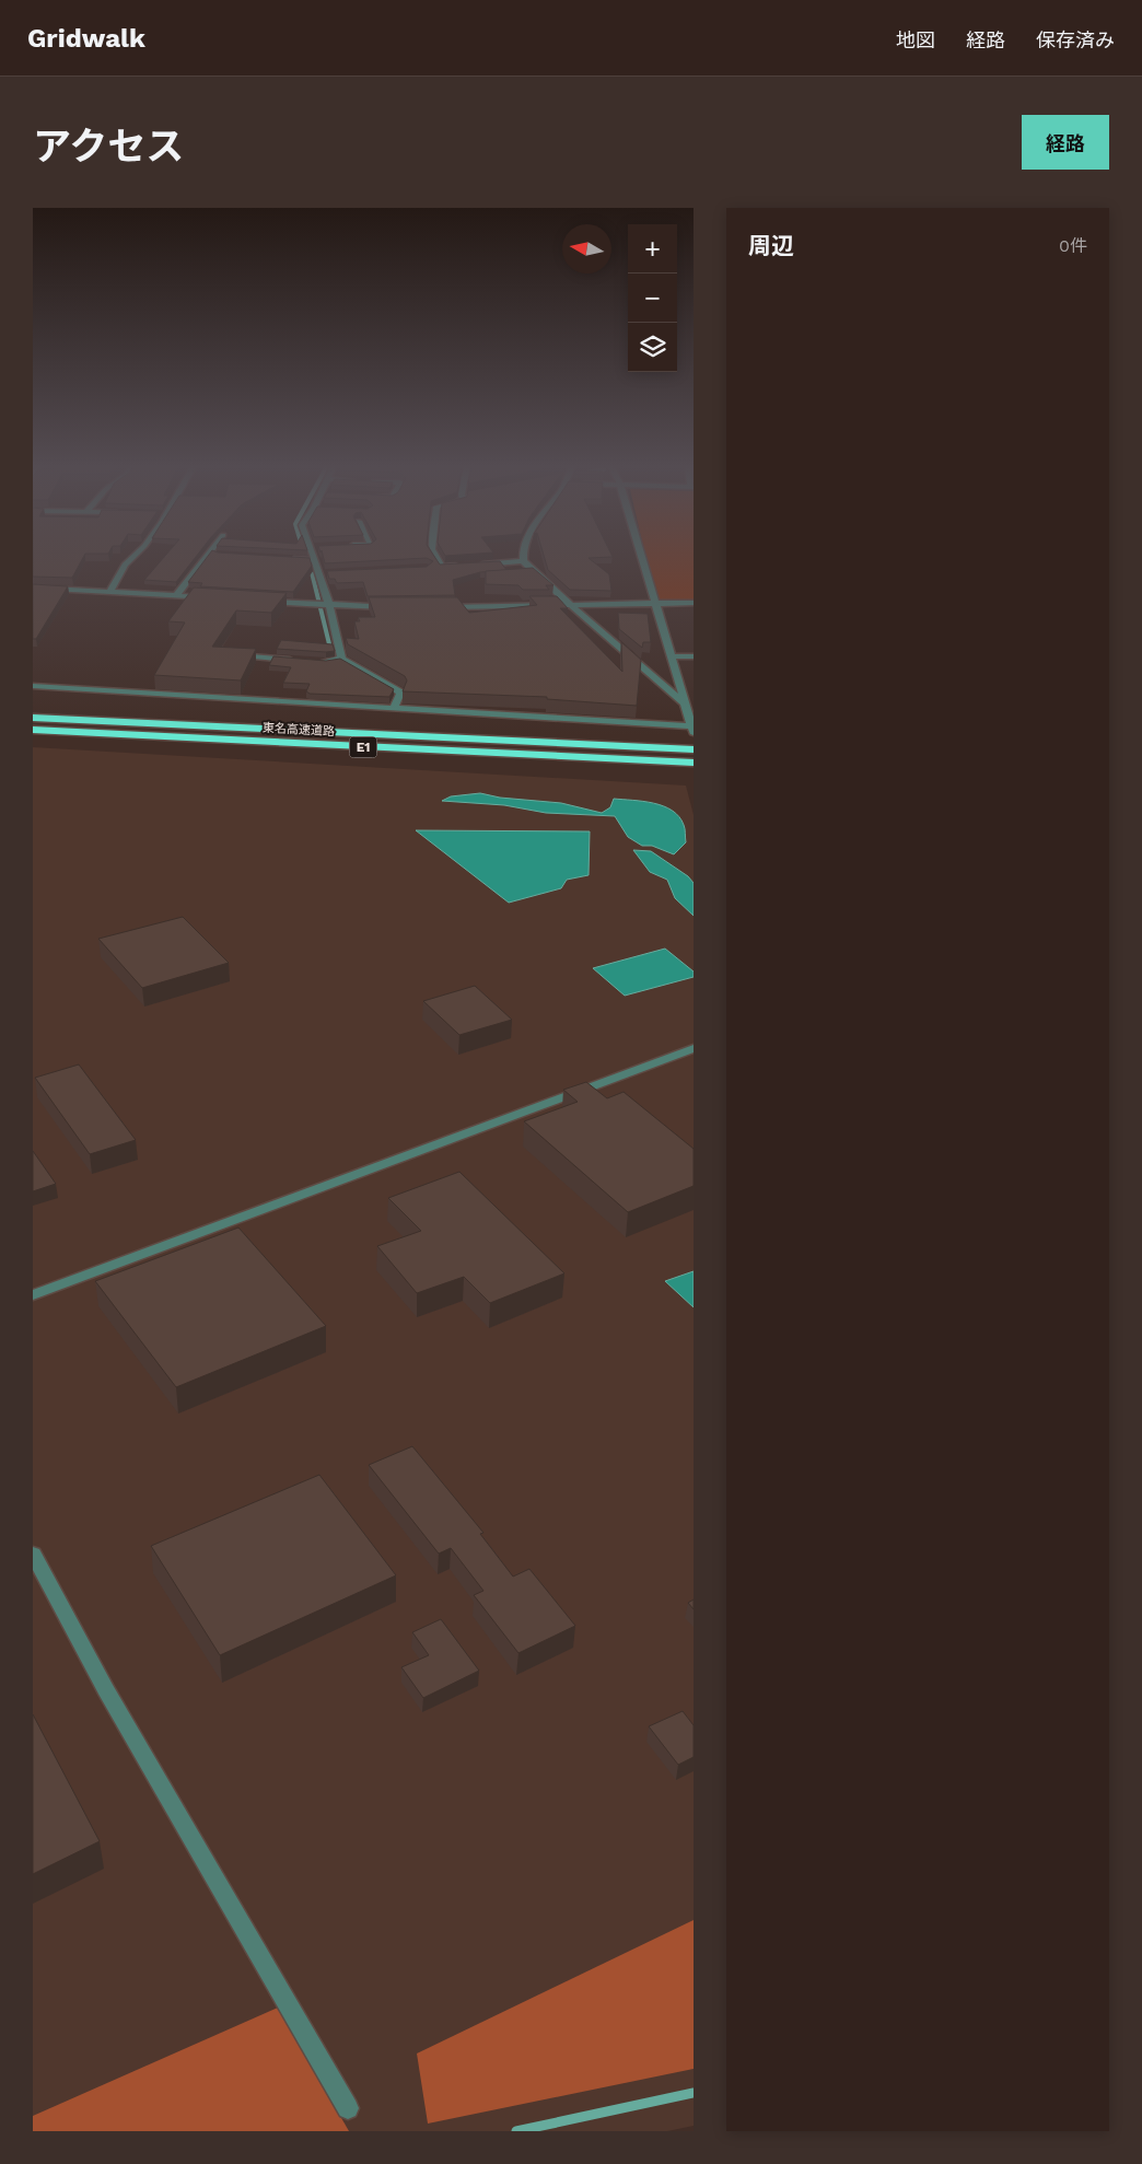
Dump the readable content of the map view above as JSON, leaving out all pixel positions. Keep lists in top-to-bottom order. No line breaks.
{"streets":{"highway":["東名高速道路","E1"]},"north":"left","page":{"header":"Gridwalk","nav":["地図","経路","保存済み"],"title":"アクセス","buttons":"経路","heading":["周辺","0件"],"map_buttons":["+","−"]}}
